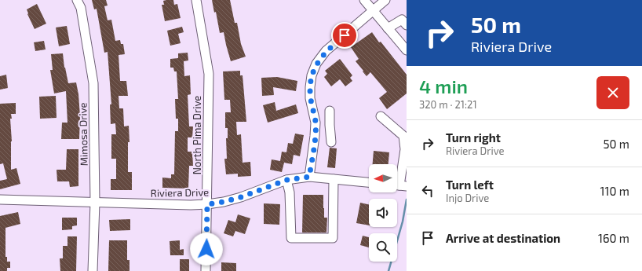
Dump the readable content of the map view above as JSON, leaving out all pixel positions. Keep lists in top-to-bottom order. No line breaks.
{"streets":{"street":["Mimosa Drive","North Pima Drive","Riviera Drive"]},"crossings":[["Mimosa Drive","Riviera Drive"],["North Pima Drive","Riviera Drive"]],"north":"left","page":{"turn":["50 m","Riviera Drive"],"heading":["4 min","320 m · 21:21"],"list":[{"name":"Turn right","note":"Riviera Drive","value":"50 m"},{"name":"Turn left","note":"Injo Drive","value":"110 m"},{"name":"Arrive at destination","value":"160 m"}]}}
